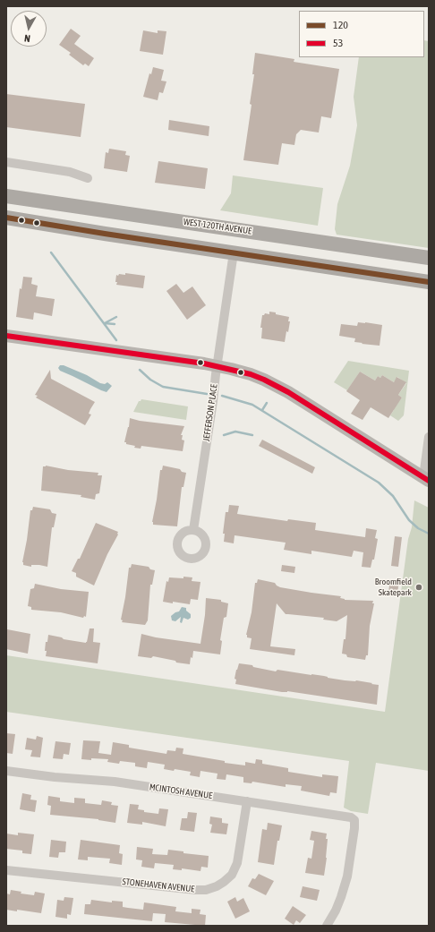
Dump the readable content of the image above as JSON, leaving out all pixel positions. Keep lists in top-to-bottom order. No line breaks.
{"streets":{"main road":["WEST 120TH AVENUE"],"street":["JEFFERSON PLACE","MCINTOSH AVENUE","STONEHAVEN AVENUE"]},"crossings":[["MCINTOSH AVENUE","STONEHAVEN AVENUE"]],"places":["Broomfield Skatepark"],"lines":["transit line 120","transit line 53"],"legend":["120","53"],"north":"bottom"}
